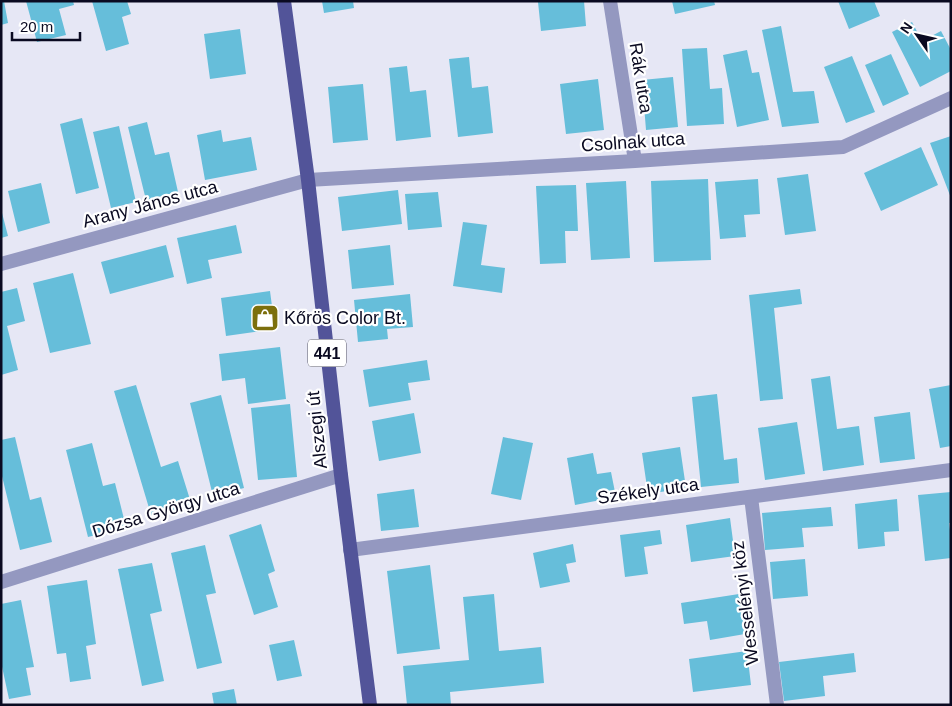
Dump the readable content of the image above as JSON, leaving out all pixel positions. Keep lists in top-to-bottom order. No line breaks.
{"streets":{"main road":["441","Alszegi út"],"street":["Rák utca","Csolnak utca","Arany János utca","Székely utca","Dózsa György utca","Wesselényi köz"]},"crossings":[["Rák utca","Csolnak utca"],["Csolnak utca","Arany János utca"],["Csolnak utca","Alszegi út"],["Arany János utca","Alszegi út"],["Alszegi út","Székely utca"],["Alszegi út","Dózsa György utca"],["Székely utca","Wesselényi köz"]],"places":{"shop":["Kőrös Color Bt."]},"scale_bar":"20 m","north":"top left"}
